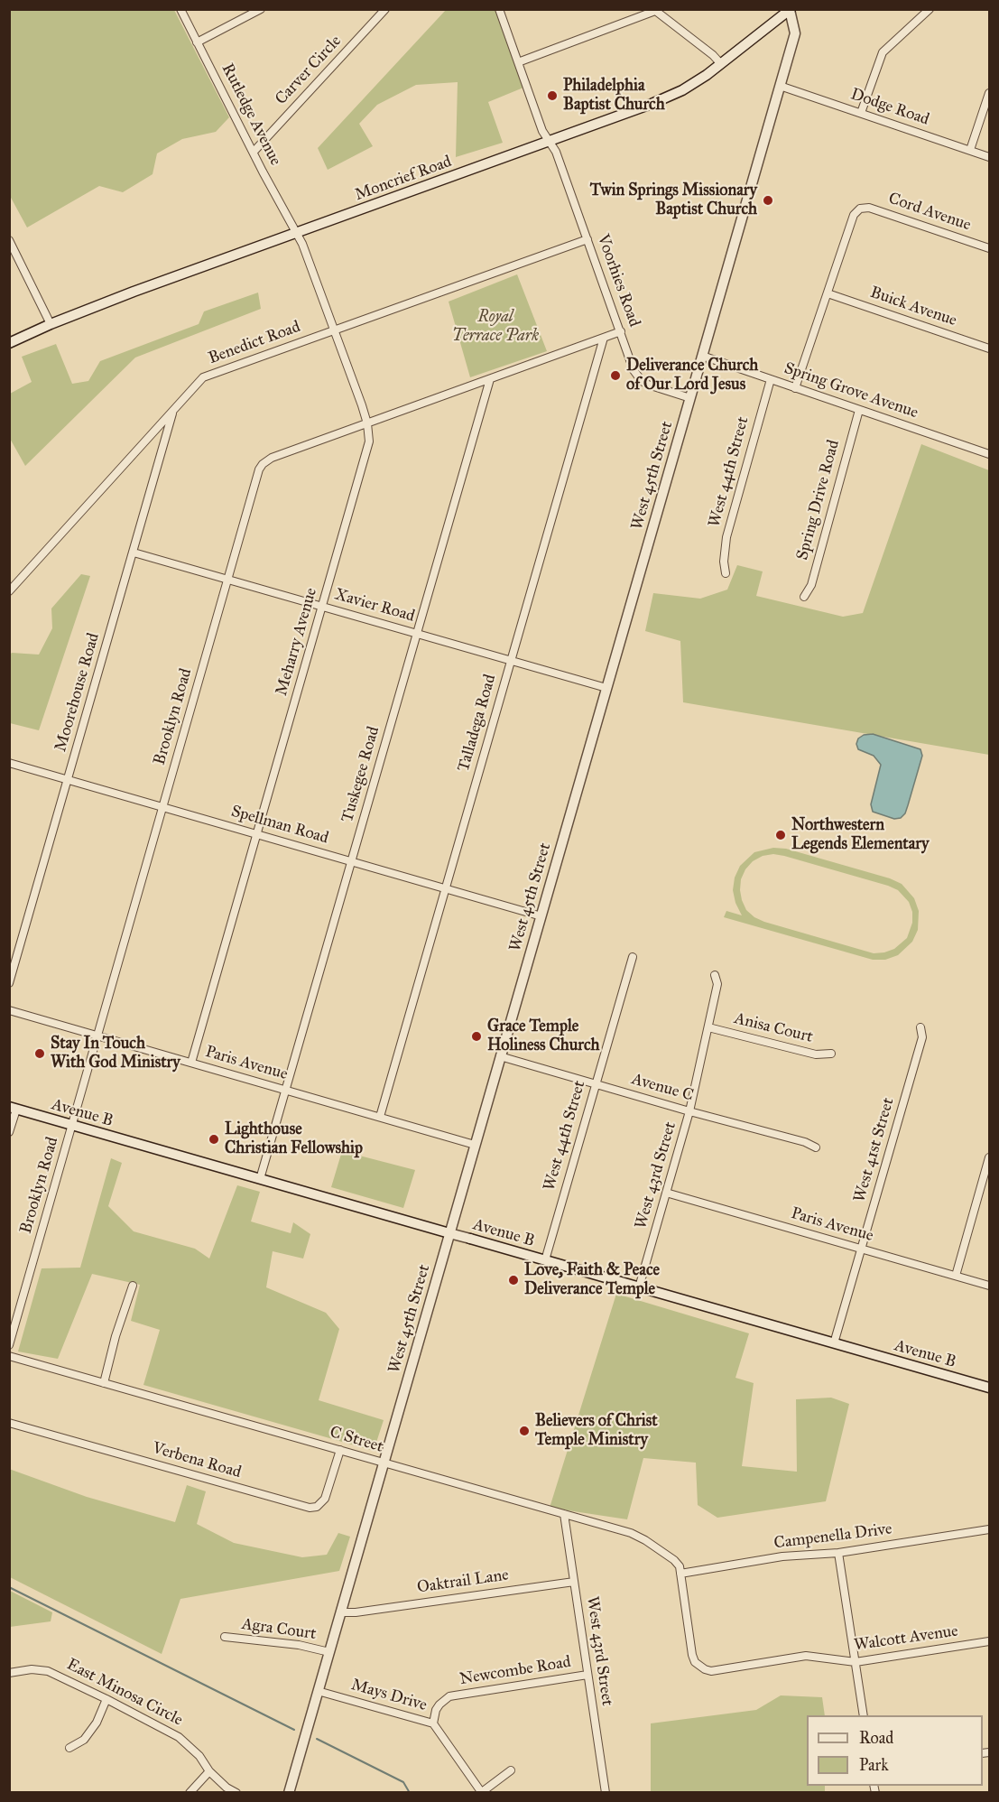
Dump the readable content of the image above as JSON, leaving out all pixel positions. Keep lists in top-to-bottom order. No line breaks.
{"streets":{"street":["Carver Circle","Dodge Road","Rutledge Avenue","Moncrief Road","Cord Avenue","Voorhies Road","Buick Avenue","Benedict Road","Spring Grove Avenue","West 44th Street","West 45th Street","Spring Drive Road","Xavier Road","Meharry Avenue","Moorehouse Road","Brooklyn Road","Talladega Road","Tuskegee Road","Spellman Road","Anisa Court","Paris Avenue","Avenue C","Avenue B","West 41st Street","West 43rd Street","C Street","Verbena Road","Campenella Drive","Oaktrail Lane","Agra Court","Walcott Avenue","Newcombe Road","East Minosa Circle","Mays Drive"]},"crossings":[["Carver Circle","Rutledge Avenue"],["Dodge Road","West 45th Street"],["Rutledge Avenue","Moncrief Road"],["Rutledge Avenue","Meharry Avenue"],["Moncrief Road","Voorhies Road"],["Moncrief Road","West 45th Street"],["Moncrief Road","Meharry Avenue"],["Cord Avenue","Buick Avenue"],["Voorhies Road","Benedict Road"],["Voorhies Road","West 45th Street"],["Voorhies Road","Brooklyn Road"],["Benedict Road","Meharry Avenue"],["Benedict Road","Moorehouse Road"],["Spring Grove Avenue","West 44th Street"],["Spring Grove Avenue","West 45th Street"],["Spring Grove Avenue","Spring Drive Road"],["West 44th Street","Avenue C"],["West 44th Street","Avenue B"],["West 45th Street","Xavier Road"],["West 45th Street","Spellman Road"],["West 45th Street","Paris Avenue"],["West 45th Street","Avenue C"],["West 45th Street","Avenue B"],["West 45th Street","C Street"],["West 45th Street","Oaktrail Lane"],["West 45th Street","Agra Court"],["West 45th Street","Mays Drive"],["Xavier Road","Meharry Avenue"],["Xavier Road","Moorehouse Road"],["Xavier Road","Brooklyn Road"],["Xavier Road","Talladega Road"],["Xavier Road","Tuskegee Road"],["Meharry Avenue","Brooklyn Road"],["Meharry Avenue","Spellman Road"],["Meharry Avenue","Paris Avenue"],["Moorehouse Road","Spellman Road"],["Brooklyn Road","Talladega Road"],["Brooklyn Road","Tuskegee Road"],["Brooklyn Road","Spellman Road"],["Brooklyn Road","Paris Avenue"],["Brooklyn Road","Avenue B"],["Talladega Road","Spellman Road"],["Talladega Road","Paris Avenue"],["Tuskegee Road","Spellman Road"],["Tuskegee Road","Paris Avenue"],["Tuskegee Road","Avenue B"],["Anisa Court","West 43rd Street"],["Paris Avenue","West 41st Street"],["Paris Avenue","West 43rd Street"],["Avenue C","West 43rd Street"],["Avenue B","West 41st Street"],["Avenue B","West 43rd Street"],["West 43rd Street","C Street"],["West 43rd Street","Oaktrail Lane"],["West 43rd Street","Newcombe Road"],["C Street","Verbena Road"],["C Street","Campenella Drive"],["C Street","Walcott Avenue"],["Campenella Drive","Walcott Avenue"],["Newcombe Road","Mays Drive"]],"parks":["Royal Terrace Park"],"places":["Philadelphia Baptist Church","Twin Springs Missionary Baptist Church","Deliverance Church of Our Lord Jesus","Northwestern Legends Elementary","Grace Temple Holiness Church","Stay In Touch With God Ministry","Lighthouse Christian Fellowship","Love, Faith & Peace Deliverance Temple","Believers of Christ Temple Ministry"],"legend":["Road","Park"]}
